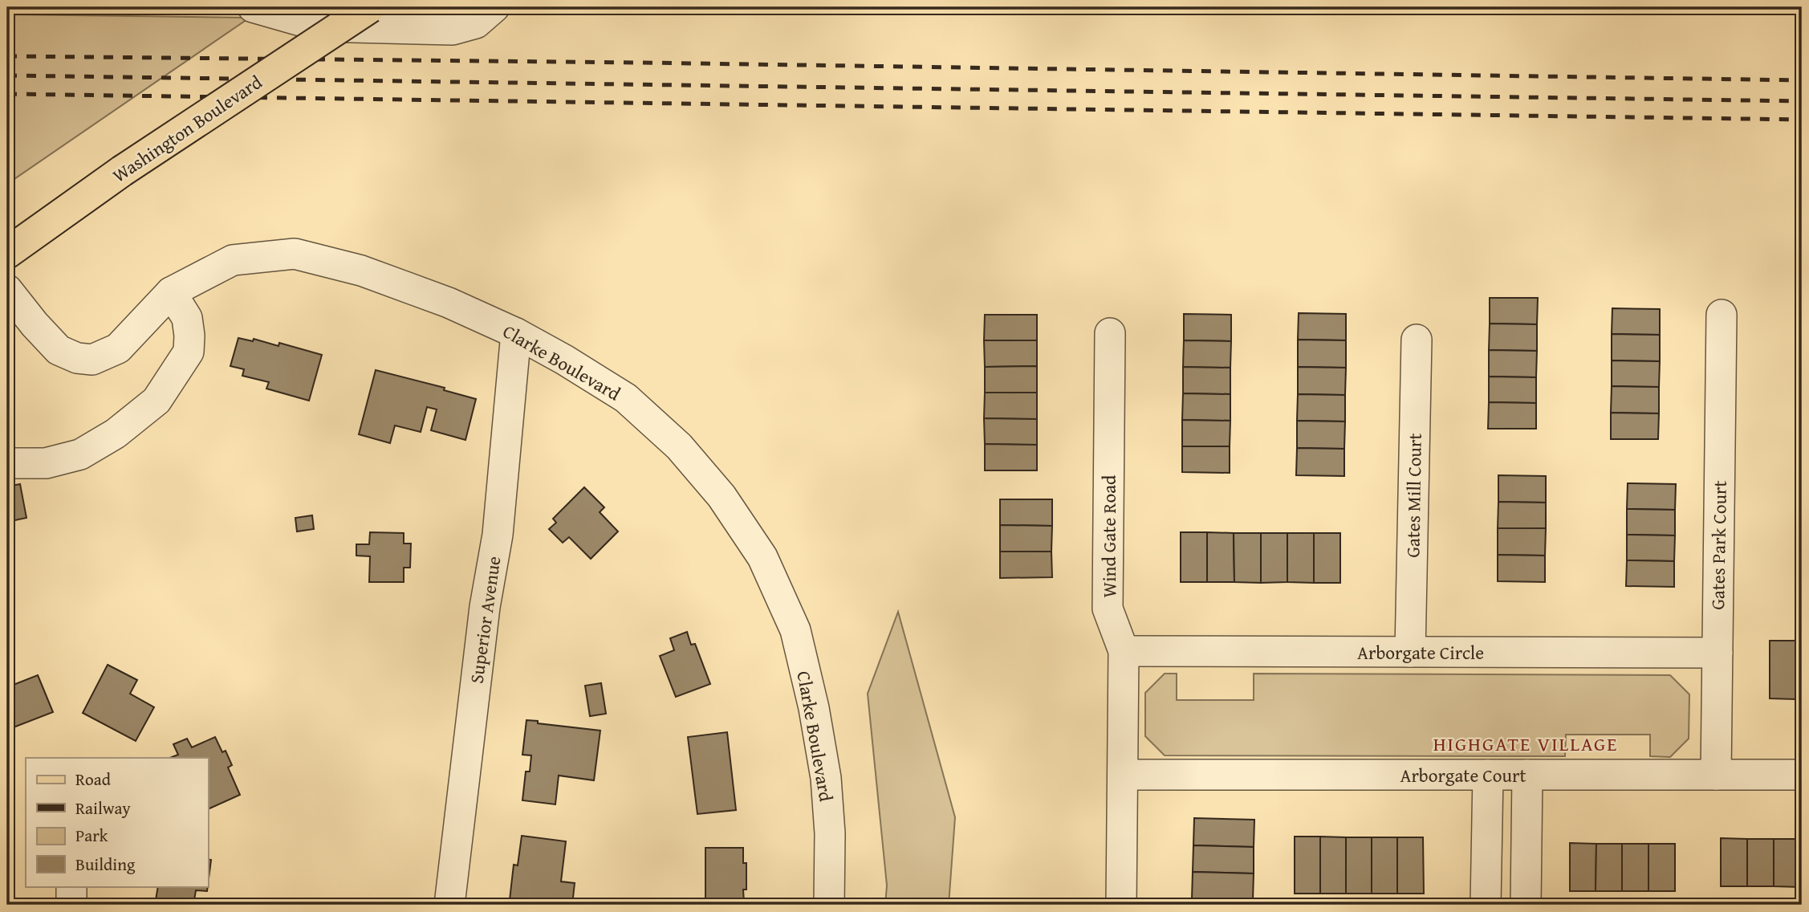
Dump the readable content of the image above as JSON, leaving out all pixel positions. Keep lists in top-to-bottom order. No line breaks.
{"streets":{"main road":["Washington Boulevard"],"street":["Clarke Boulevard","Gates Mill Court","Wind Gate Road","Gates Park Court","Superior Avenue","Arborgate Circle","Arborgate Court"]},"crossings":[["Clarke Boulevard","Superior Avenue"],["Gates Mill Court","Arborgate Circle"],["Wind Gate Road","Arborgate Circle"],["Wind Gate Road","Arborgate Court"],["Gates Park Court","Arborgate Circle"],["Gates Park Court","Arborgate Court"]],"districts":["HIGHGATE VILLAGE"],"legend":["Road","Railway","Park","Building"]}
